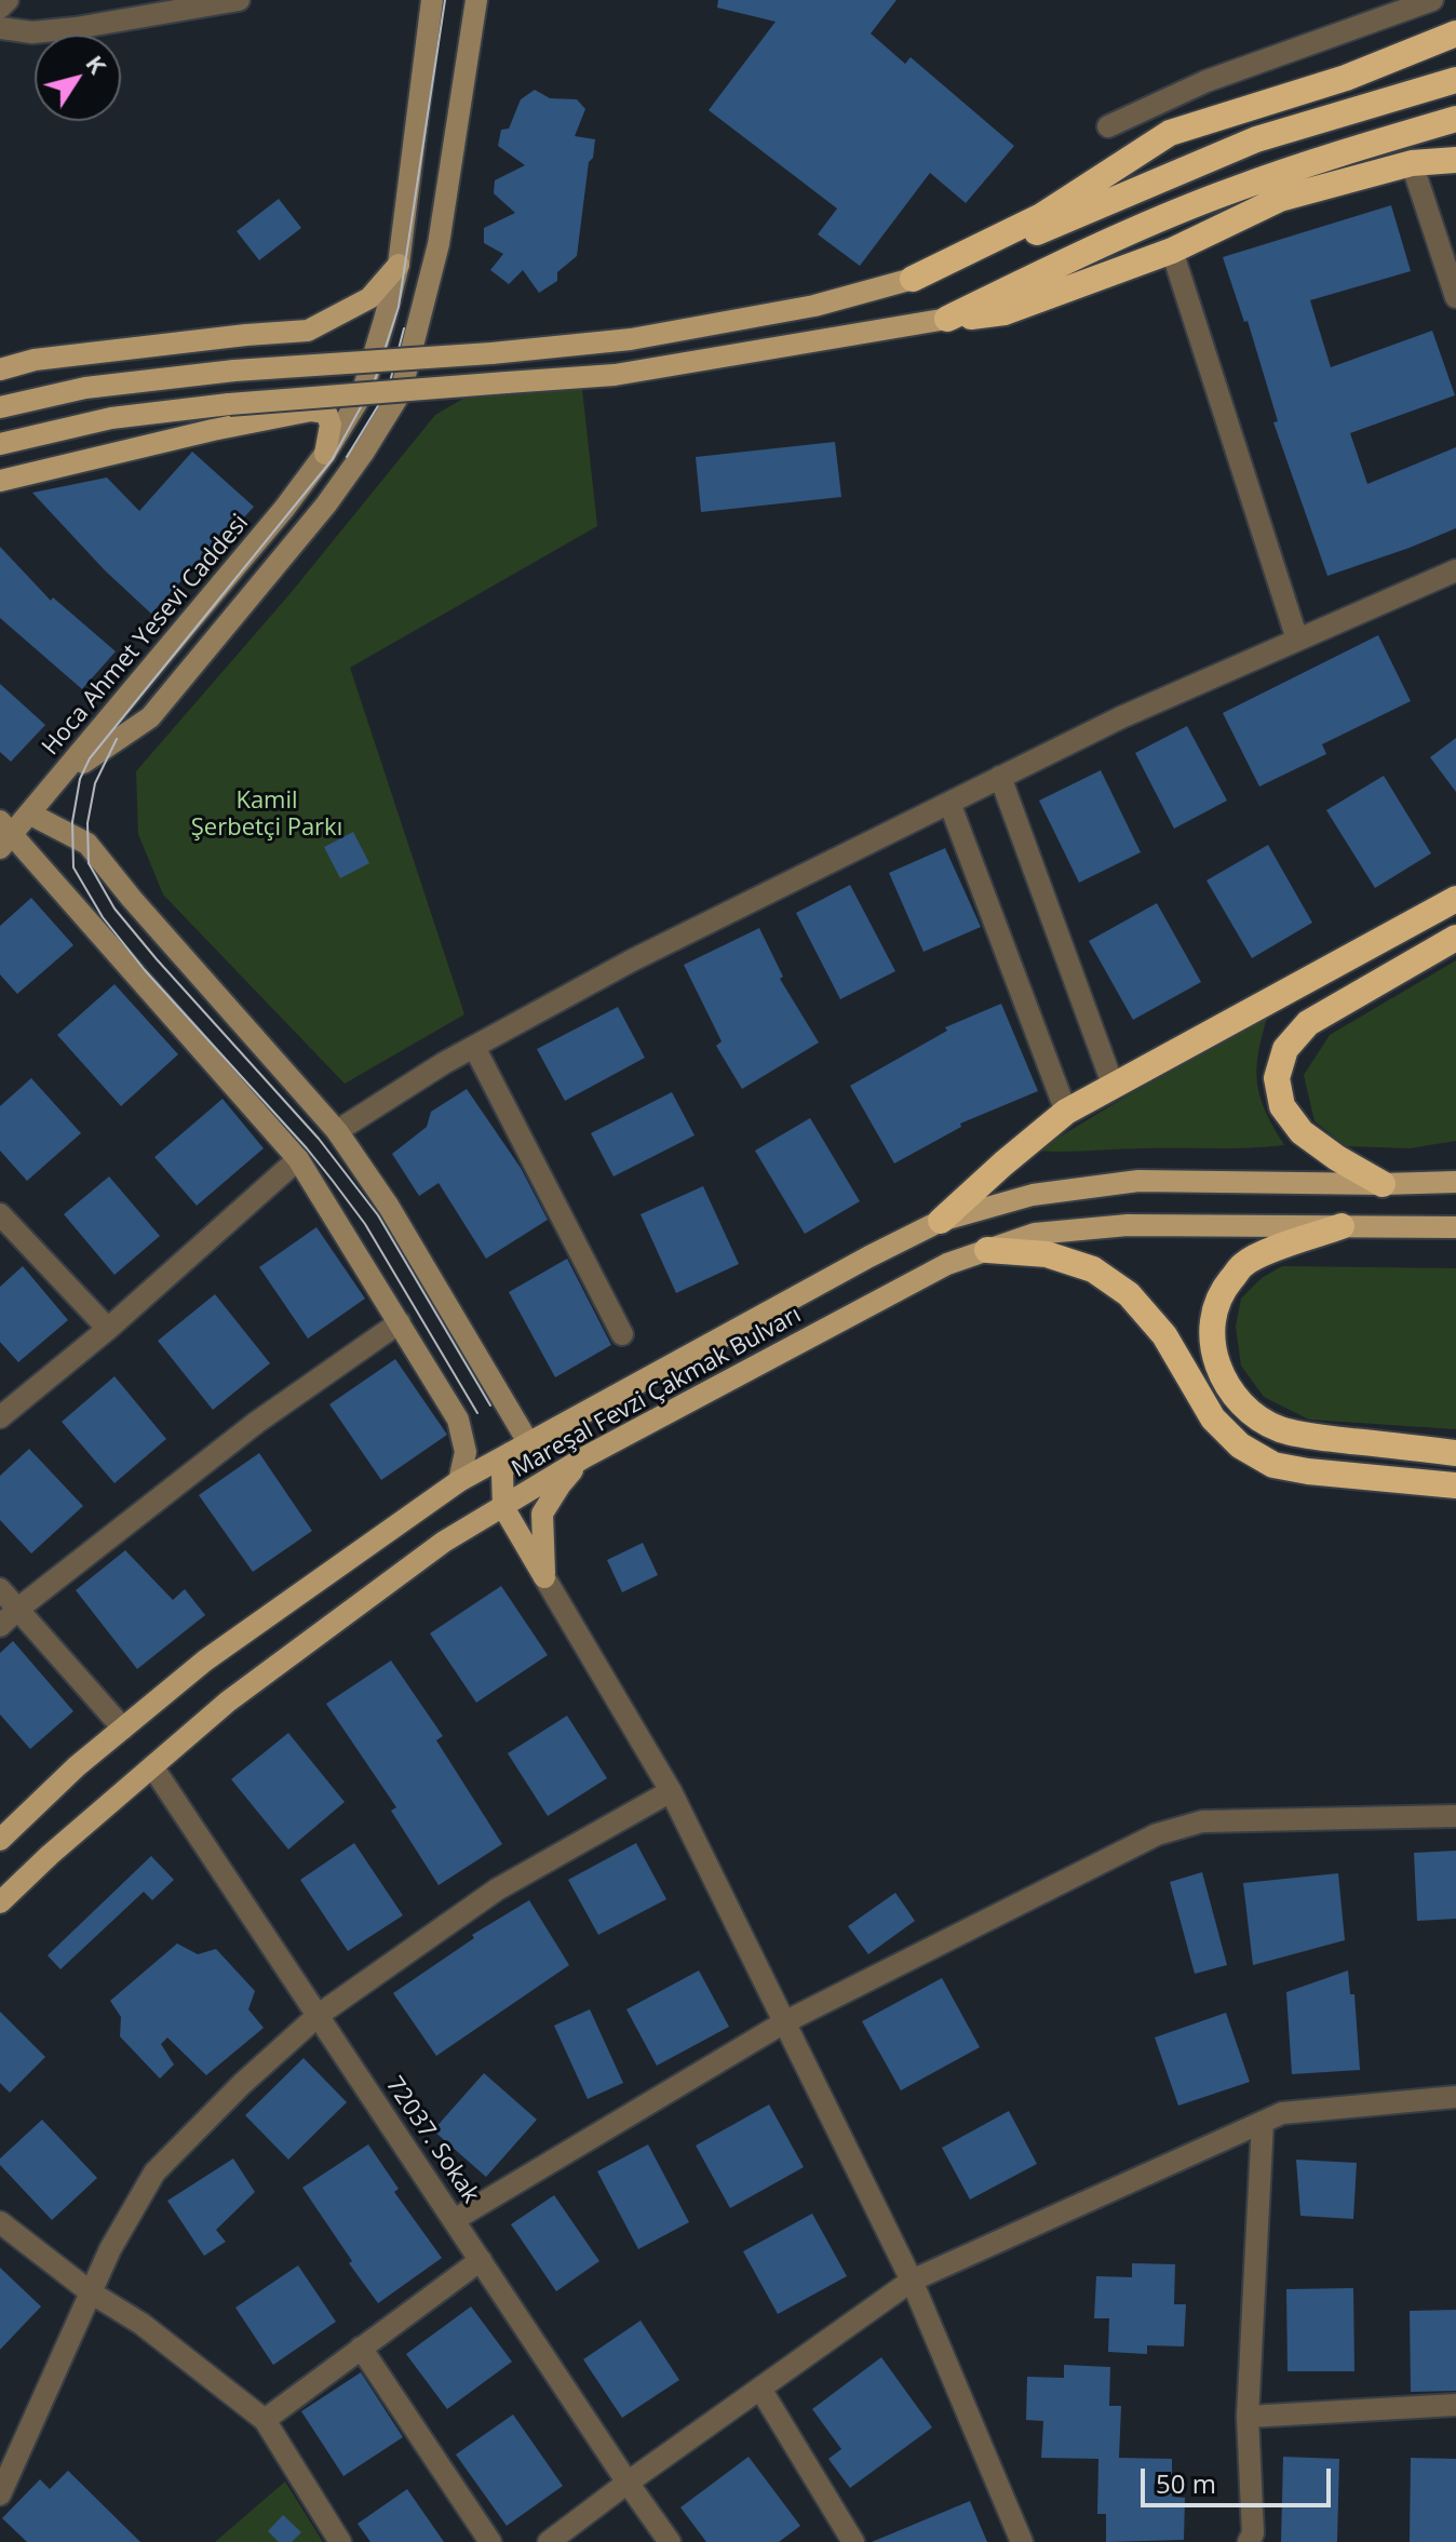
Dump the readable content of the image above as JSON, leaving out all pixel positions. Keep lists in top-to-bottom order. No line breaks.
{"streets":{"main road":["Mareşal Fevzi Çakmak Bulvarı"],"street":["Hoca Ahmet Yesevi Caddesi","72037. Sokak"]},"crossings":[["Mareşal Fevzi Çakmak Bulvarı","72037. Sokak"]],"parks":["Kamil Şerbetçi Parkı"],"scale_bar":"50 m","north":"top right"}
